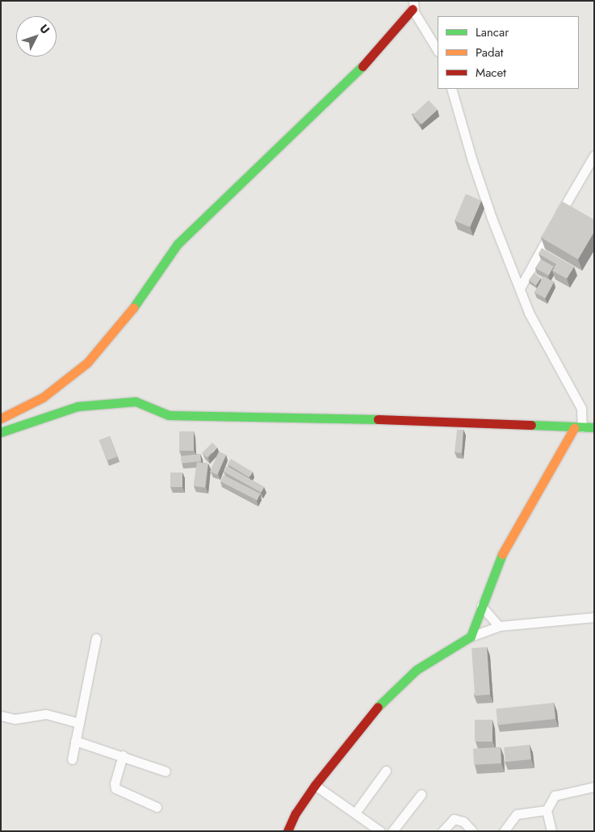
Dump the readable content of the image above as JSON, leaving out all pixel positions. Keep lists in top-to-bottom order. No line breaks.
{"legend":["Lancar","Padat","Macet"],"north":"top right"}
